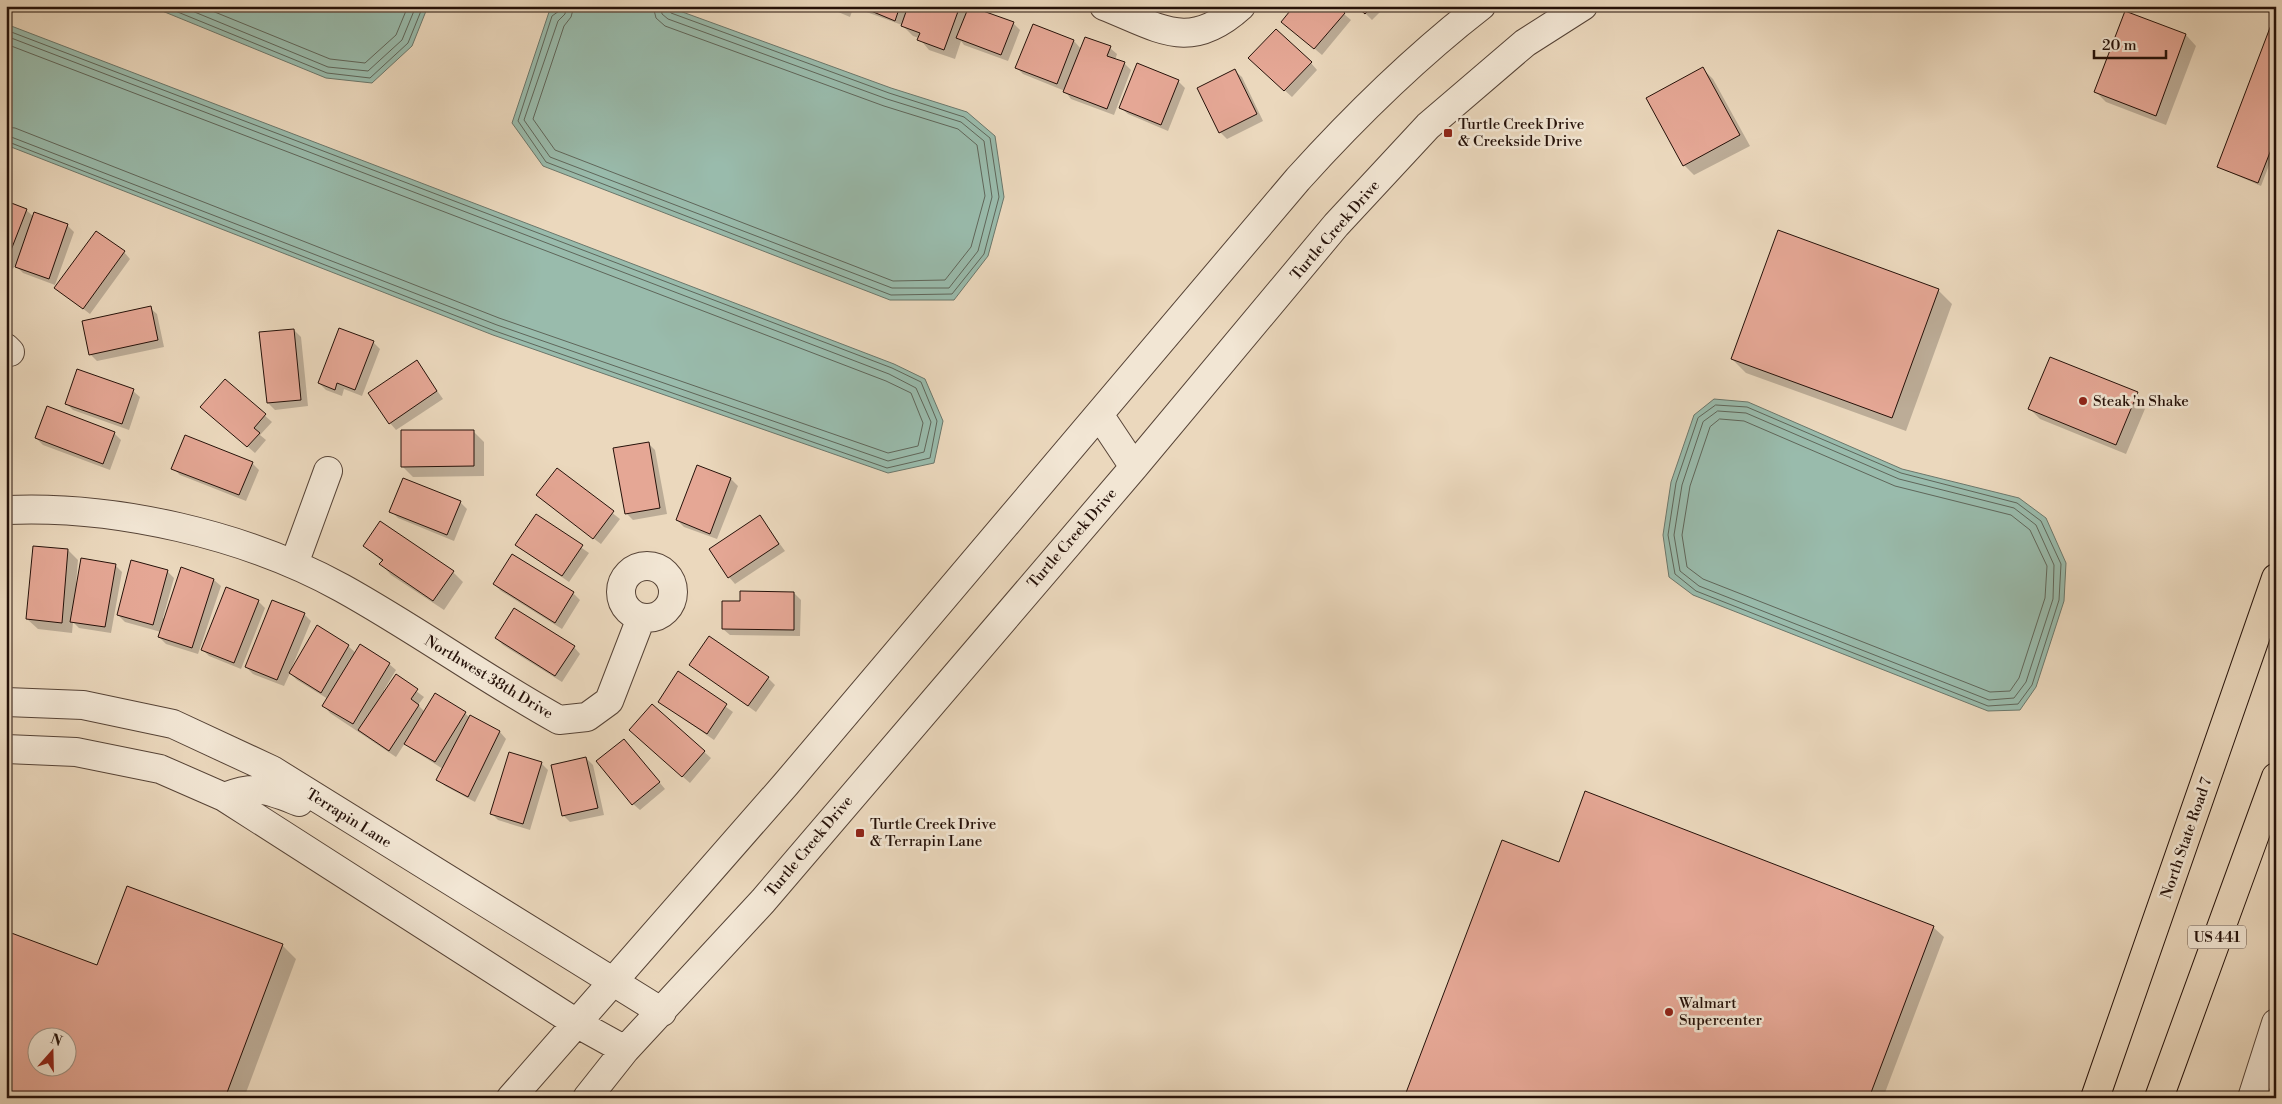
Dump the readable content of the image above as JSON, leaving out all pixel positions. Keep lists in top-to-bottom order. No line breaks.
{"streets":{"main road":["North State Road 7","US 441"],"street":["Turtle Creek Drive","Northwest 38th Drive","Terrapin Lane"]},"crossings":[["Turtle Creek Drive","Terrapin Lane"]],"places":{"transit":["Turtle Creek Drive & Creekside Drive","Turtle Creek Drive & Terrapin Lane"],"other":["Steak 'n Shake","Walmart Supercenter"]},"scale_bar":"20 m","north":"top"}
